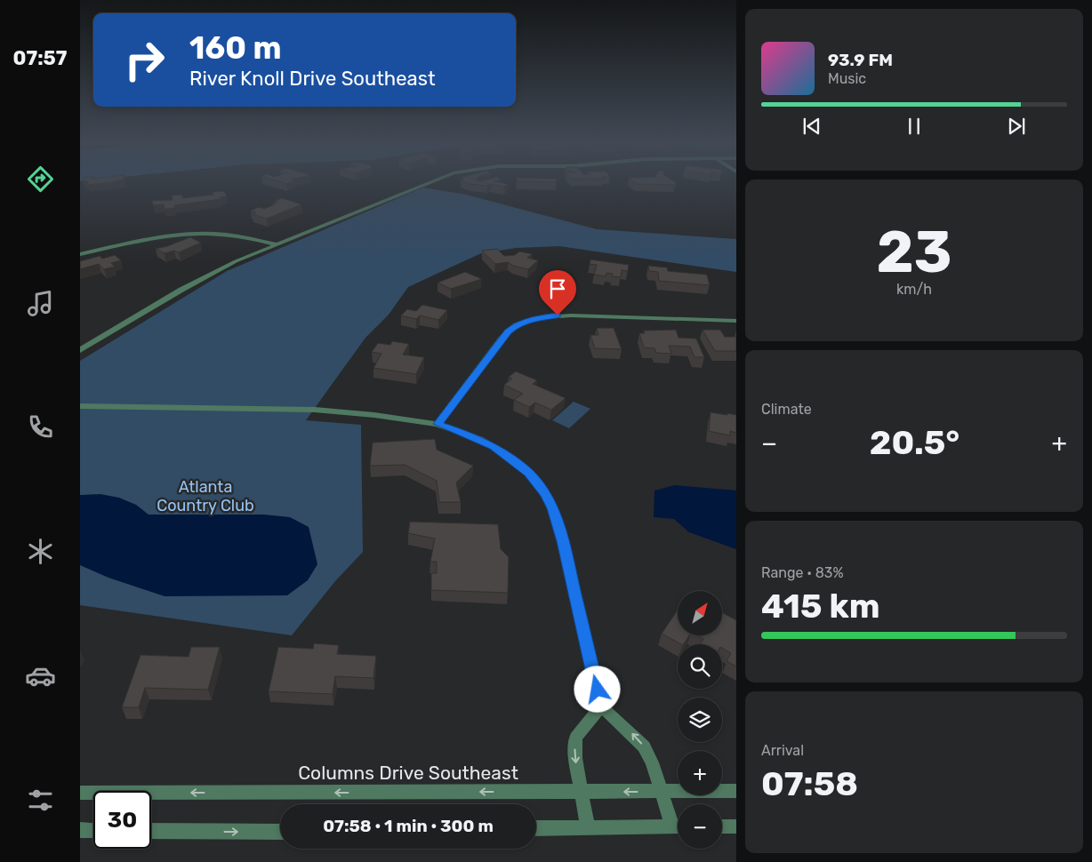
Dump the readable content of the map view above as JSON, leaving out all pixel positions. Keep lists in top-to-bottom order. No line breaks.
{"streets":{"street":["Columns Drive Southeast"]},"parks":["Atlanta Country Club"],"north":"top right","page":{"tabs":"07:57","turn":["160 m","River Knoll Drive Southeast"],"song":["93.9 FM","Music"],"tile":[["23","km/h"],"Climate",["Range · 83%","415 km"],["Arrival","07:58"]],"heat":["−","20.5°","+"],"map_buttons":["+","−"],"limit":"30","trip":"07:58 · 1 min · 300 m"}}
